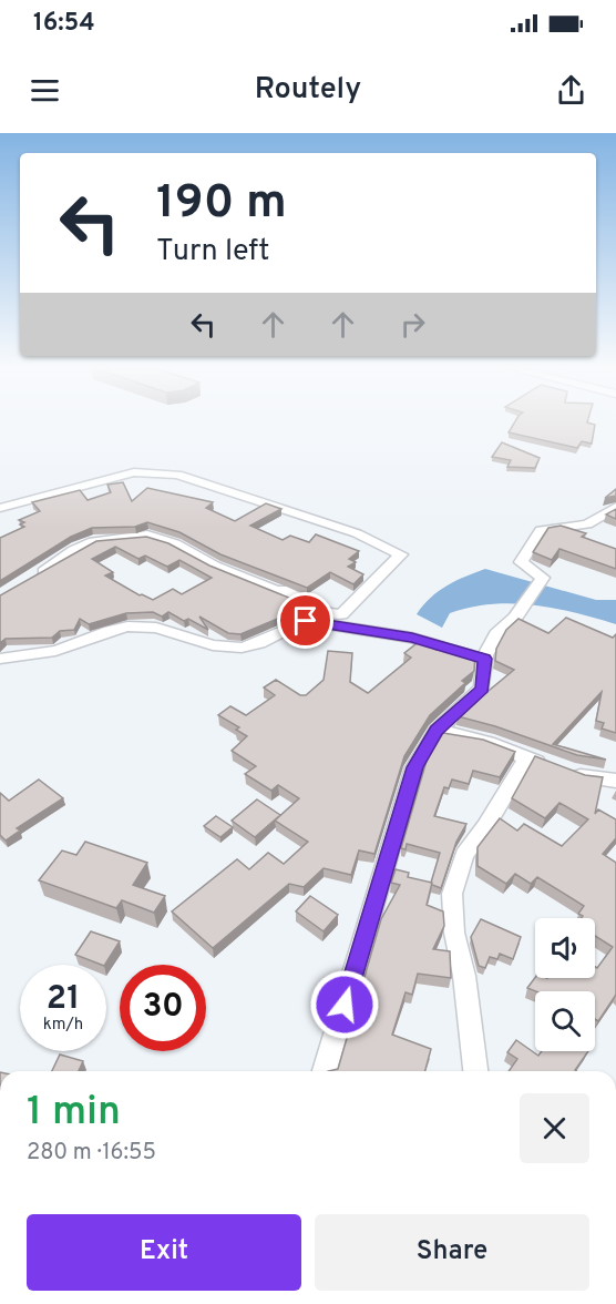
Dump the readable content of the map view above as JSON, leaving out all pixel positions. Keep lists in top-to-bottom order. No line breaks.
{"page":{"status":"16:54","header":"Routely","turn":["190 m","Turn left"],"speed":"21 km/h","limit":"30","heading":["1 min","280 m · 16:55"],"buttons":["Exit","Share"]}}
